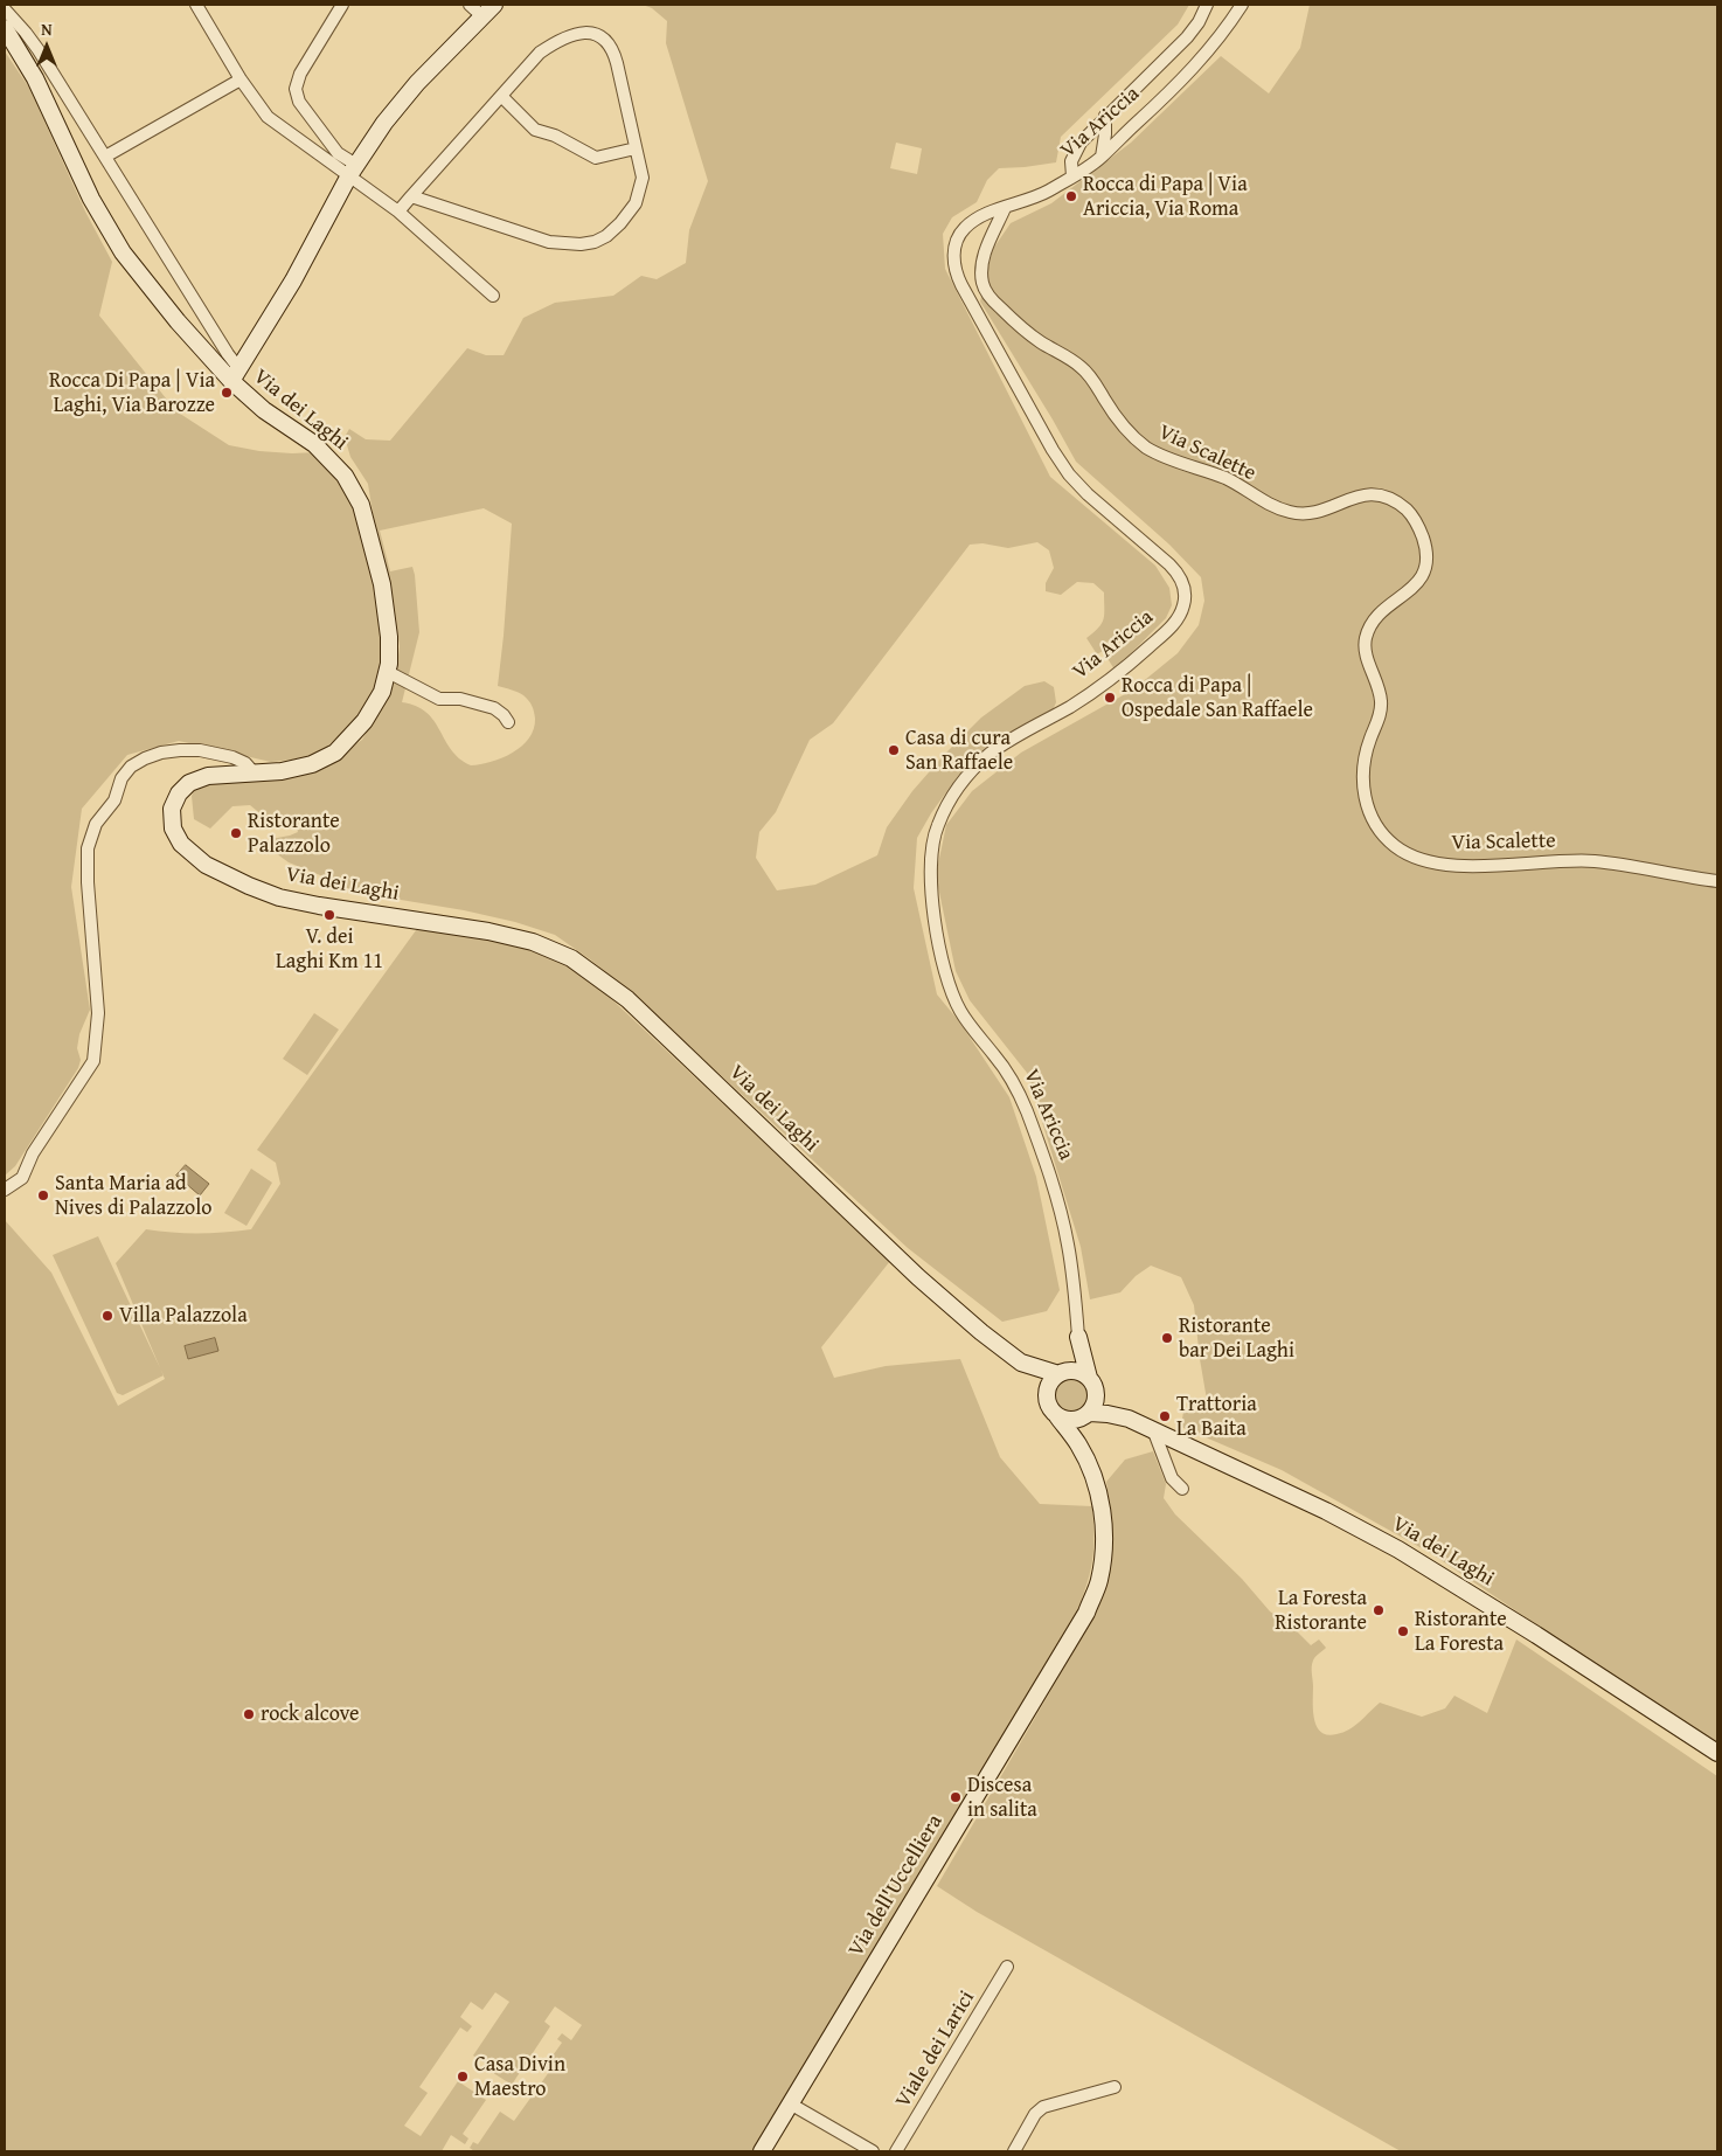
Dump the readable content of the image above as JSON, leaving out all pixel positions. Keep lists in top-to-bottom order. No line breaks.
{"streets":{"main road":["Via Ariccia","Via dei Laghi","Via dell'Uccelliera"],"street":["Via Scalette","Viale dei Larici"]},"crossings":[["Via Ariccia","Via dei Laghi"],["Via Ariccia","Via Scalette"],["Via Ariccia","Via dell'Uccelliera"],["Via dei Laghi","Via dell'Uccelliera"]],"places":["Rocca di Papa | Via Ariccia, Via Roma","Rocca Di Papa | Via Laghi, Via Barozze","Rocca di Papa | Ospedale San Raffaele","Casa di cura San Raffaele","Ristorante Palazzolo","V. dei Laghi Km 11","Santa Maria ad Nives di Palazzolo","Villa Palazzola","Ristorante bar Dei Laghi","Trattoria La Baita","La Foresta Ristorante","Ristorante La Foresta","rock alcove","Discesa in salita","Casa Divin Maestro"],"north":"top"}
